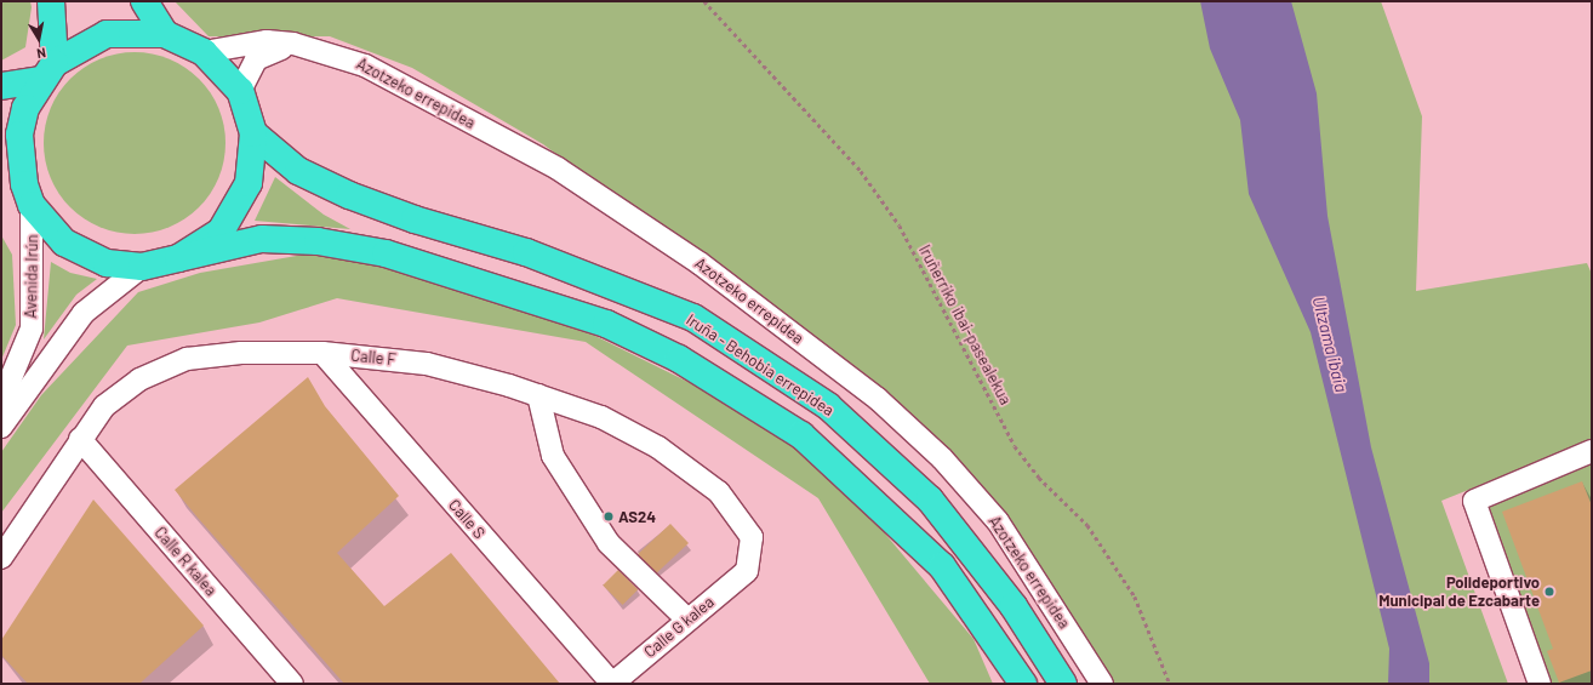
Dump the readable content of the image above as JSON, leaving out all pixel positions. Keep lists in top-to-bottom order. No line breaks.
{"streets":{"highway":["Iruña - Behobia errepidea"],"street":["Azotzeko errepidea","Avenida Irún","Calle F","Calle S","Calle R kalea","Calle G kalea"],"path":["Iruñerriko ibai-pasealekua"]},"crossings":[["Calle F","Calle S"],["Calle F","Calle R kalea"],["Calle F","Calle G kalea"],["Calle S","Calle G kalea"]],"water":["Ultzama ibaia"],"places":["AS24","Polideportivo Municipal de Ezcabarte"],"north":"bottom"}
